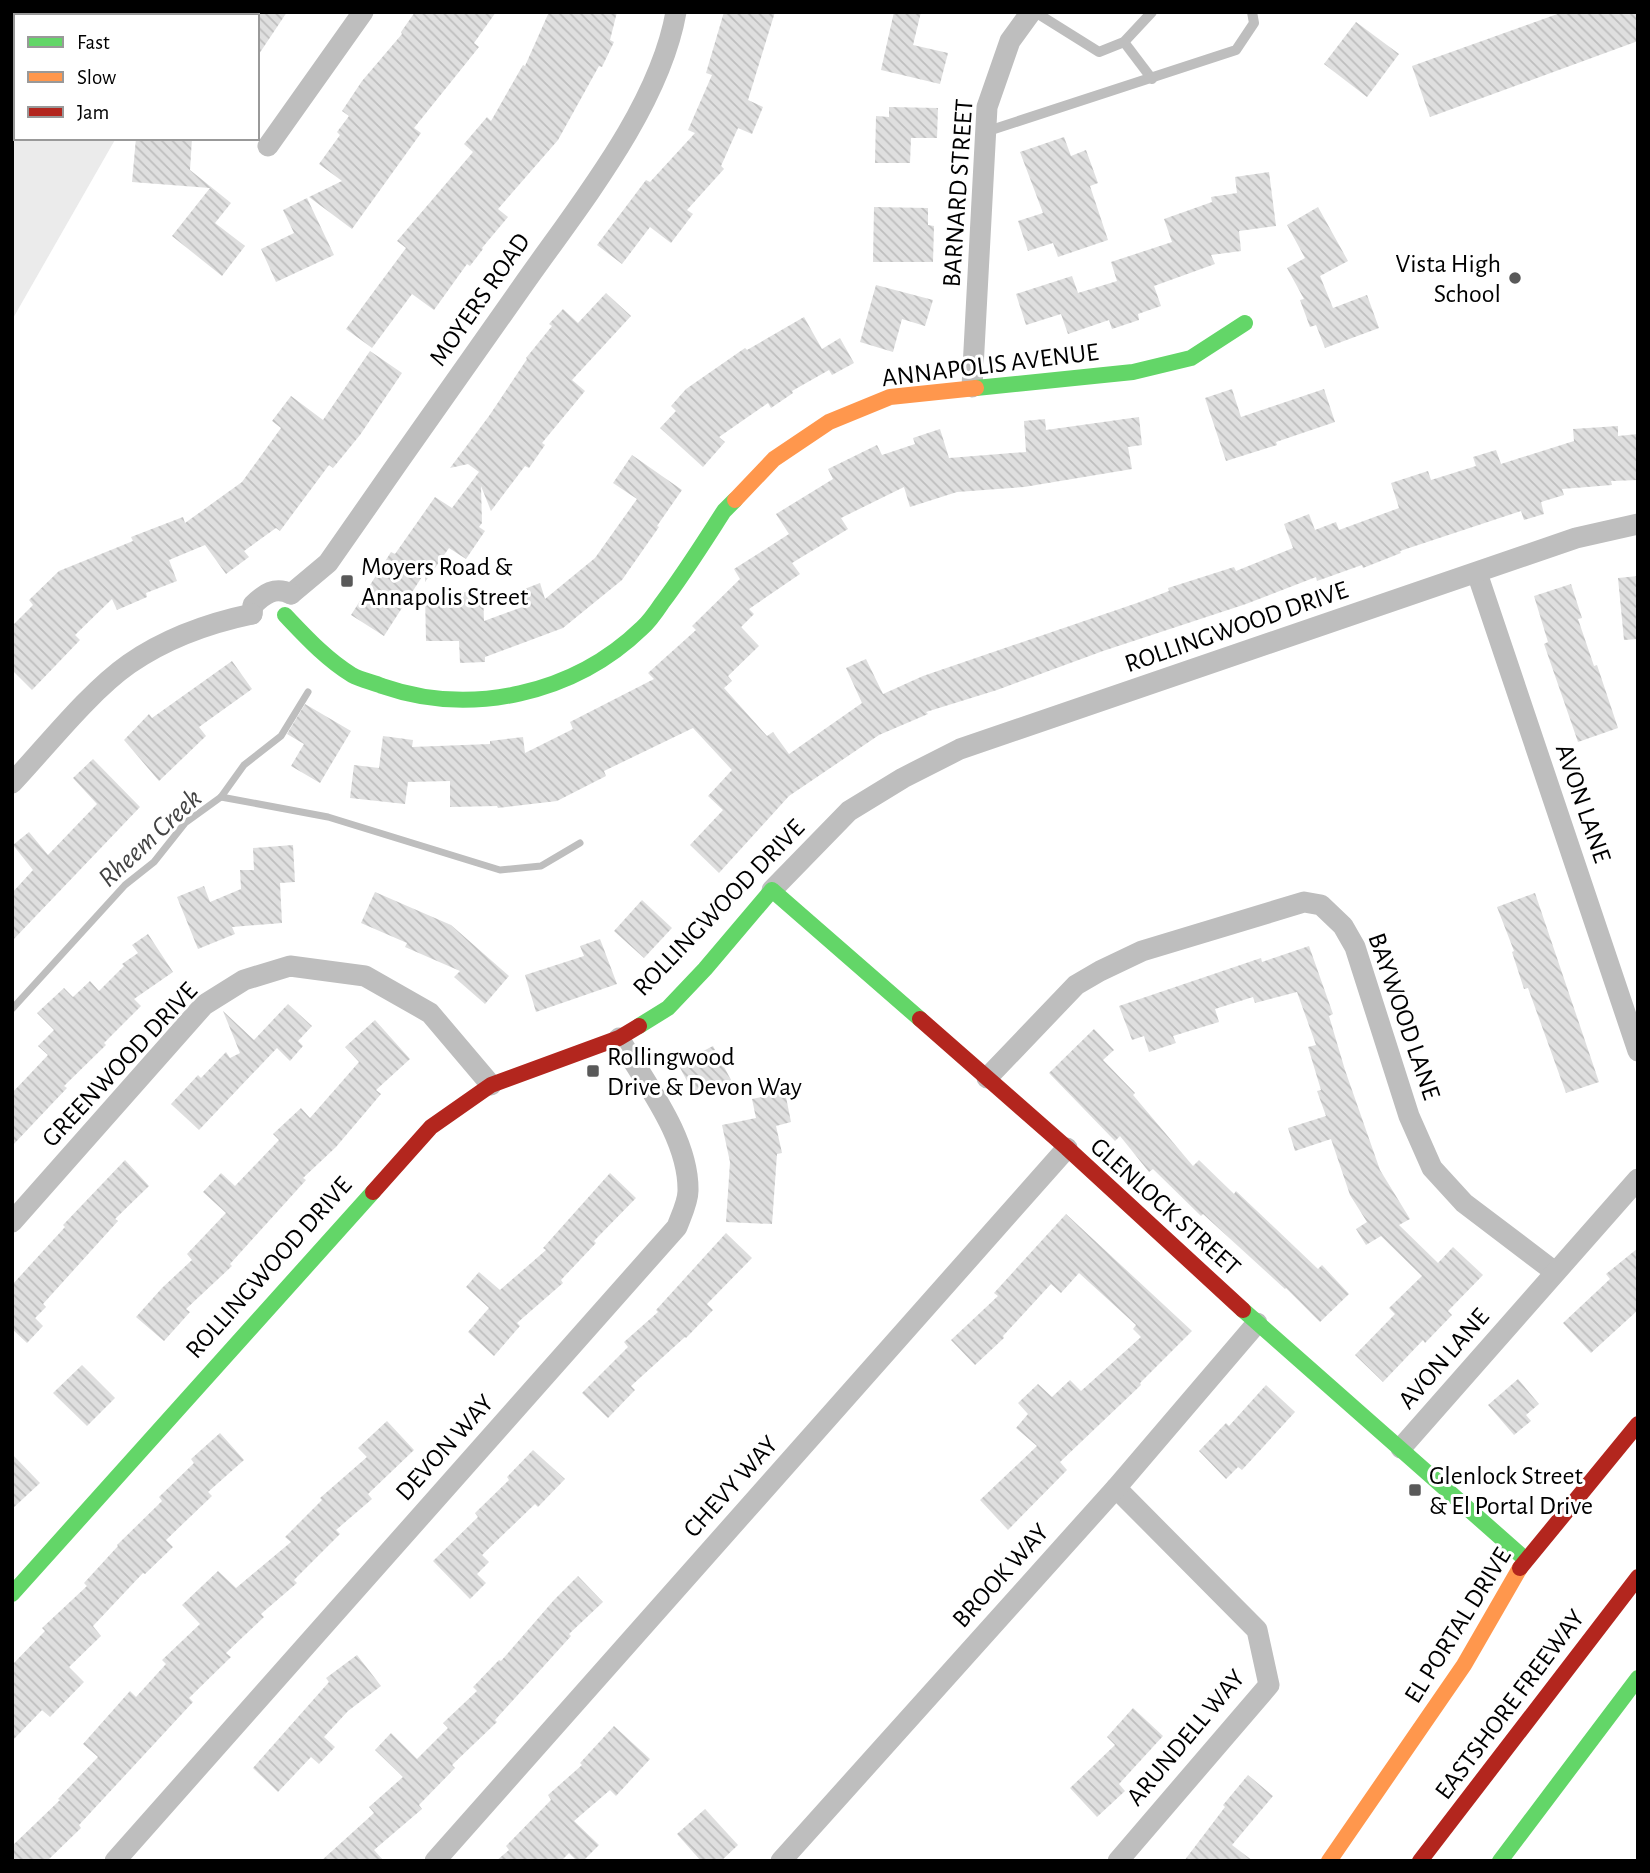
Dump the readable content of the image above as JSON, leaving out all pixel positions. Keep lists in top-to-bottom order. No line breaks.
{"streets":{"main road":["ANNAPOLIS AVENUE","ROLLINGWOOD DRIVE","GLENLOCK STREET","EL PORTAL DRIVE","EASTSHORE FREEWAY"],"street":["BARNARD STREET","MOYERS ROAD","AVON LANE","BAYWOOD LANE","GREENWOOD DRIVE","DEVON WAY","CHEVY WAY","BROOK WAY","ARUNDELL WAY"]},"crossings":[["BARNARD STREET","ANNAPOLIS AVENUE"],["MOYERS ROAD","ANNAPOLIS AVENUE"],["ROLLINGWOOD DRIVE","AVON LANE"],["ROLLINGWOOD DRIVE","GREENWOOD DRIVE"],["ROLLINGWOOD DRIVE","GLENLOCK STREET"],["ROLLINGWOOD DRIVE","DEVON WAY"],["AVON LANE","BAYWOOD LANE"],["AVON LANE","GLENLOCK STREET"],["BAYWOOD LANE","GLENLOCK STREET"],["GLENLOCK STREET","CHEVY WAY"],["GLENLOCK STREET","BROOK WAY"],["GLENLOCK STREET","EL PORTAL DRIVE"],["BROOK WAY","ARUNDELL WAY"]],"water":["Rheem Creek"],"places":{"other":["Vista High School"],"transit":["Moyers Road & Annapolis Street","Rollingwood Drive & Devon Way","Glenlock Street & El Portal Drive"]},"legend":["Fast","Slow","Jam"]}
